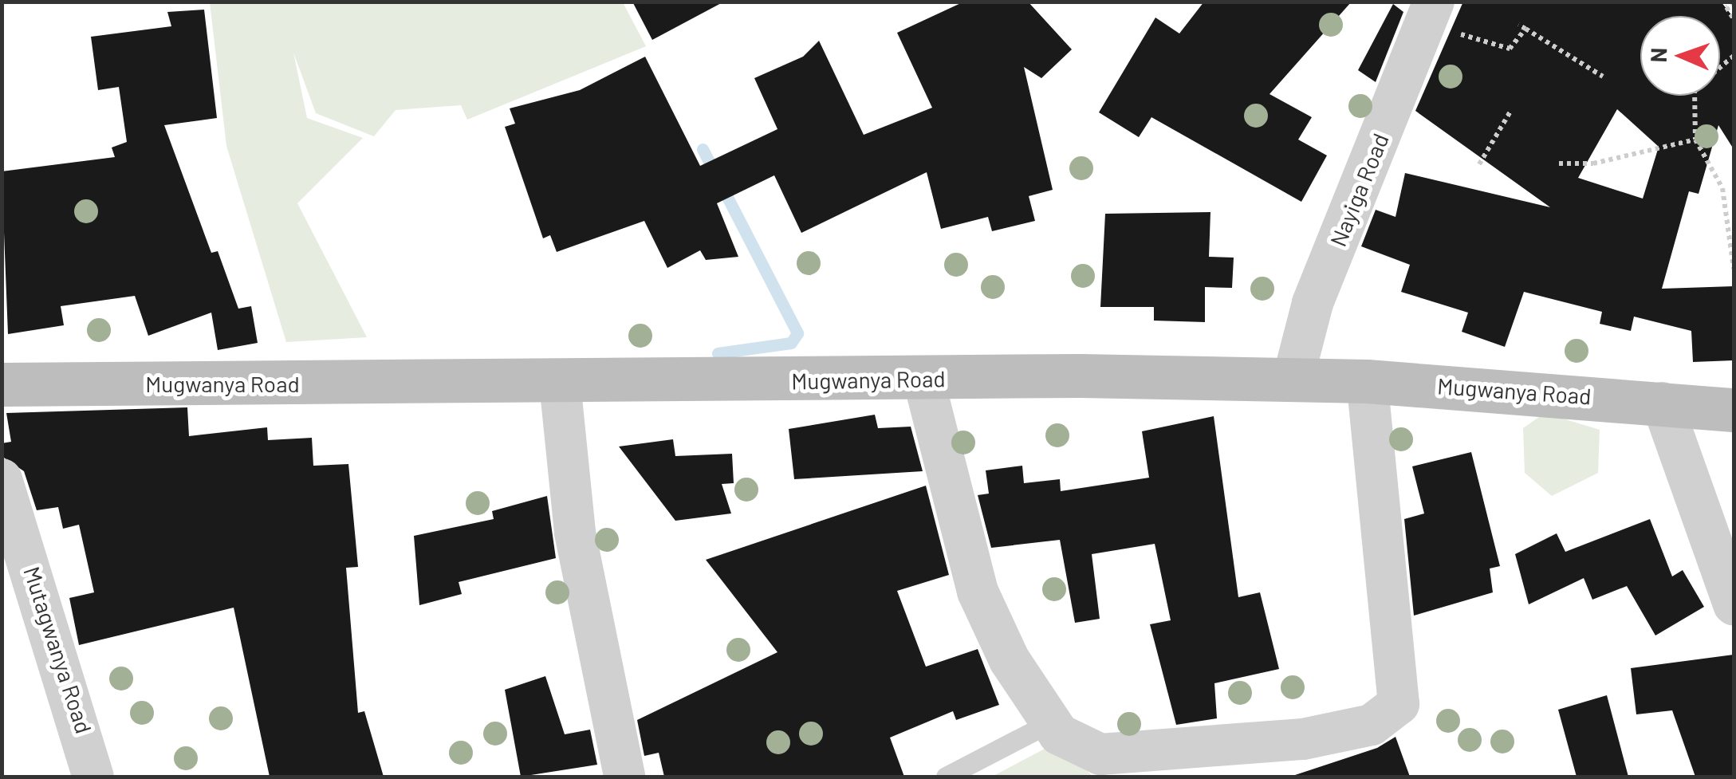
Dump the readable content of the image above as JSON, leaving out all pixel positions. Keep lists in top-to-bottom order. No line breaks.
{"streets":{"street":["Nayiga Road","Mugwanya Road","Mutagwanya Road"]},"crossings":[["Nayiga Road","Mugwanya Road"]],"north":"left"}
